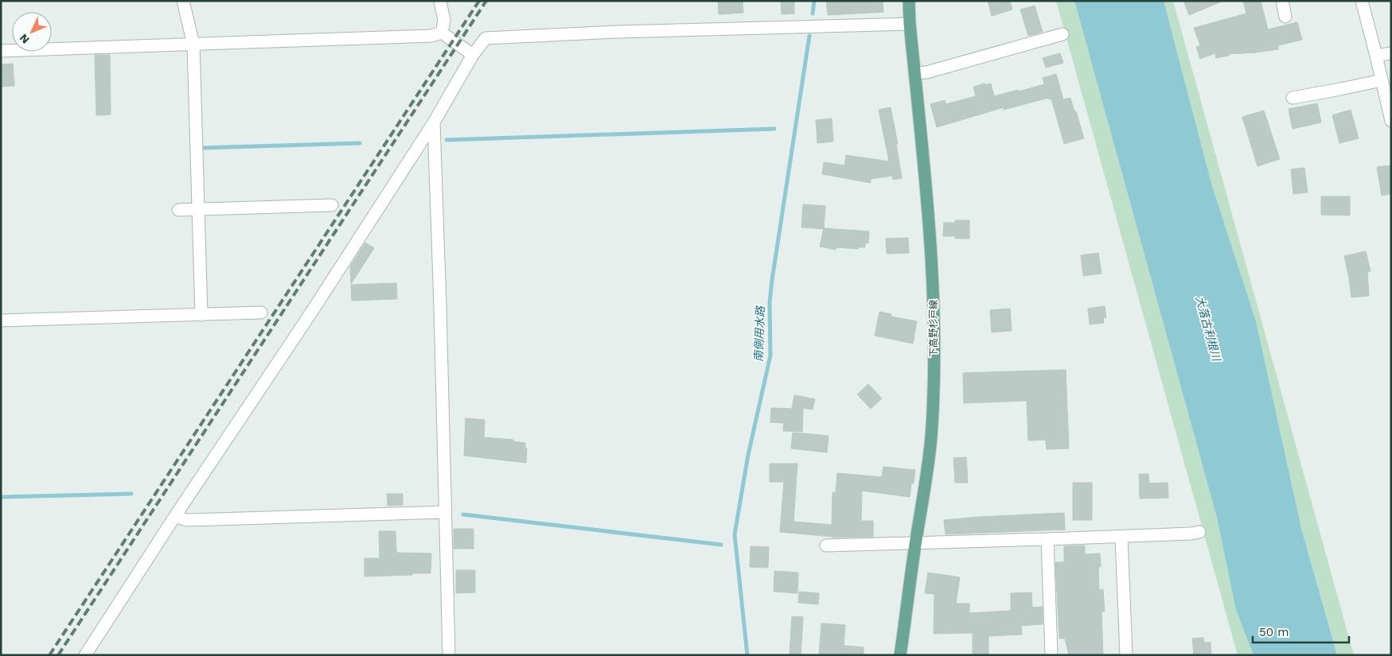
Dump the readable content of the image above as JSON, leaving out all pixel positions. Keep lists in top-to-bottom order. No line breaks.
{"streets":{"main road":["下高野杉戸線"]},"water":["大落古利根川","南側用水路"],"scale_bar":"50 m","north":"bottom left"}
